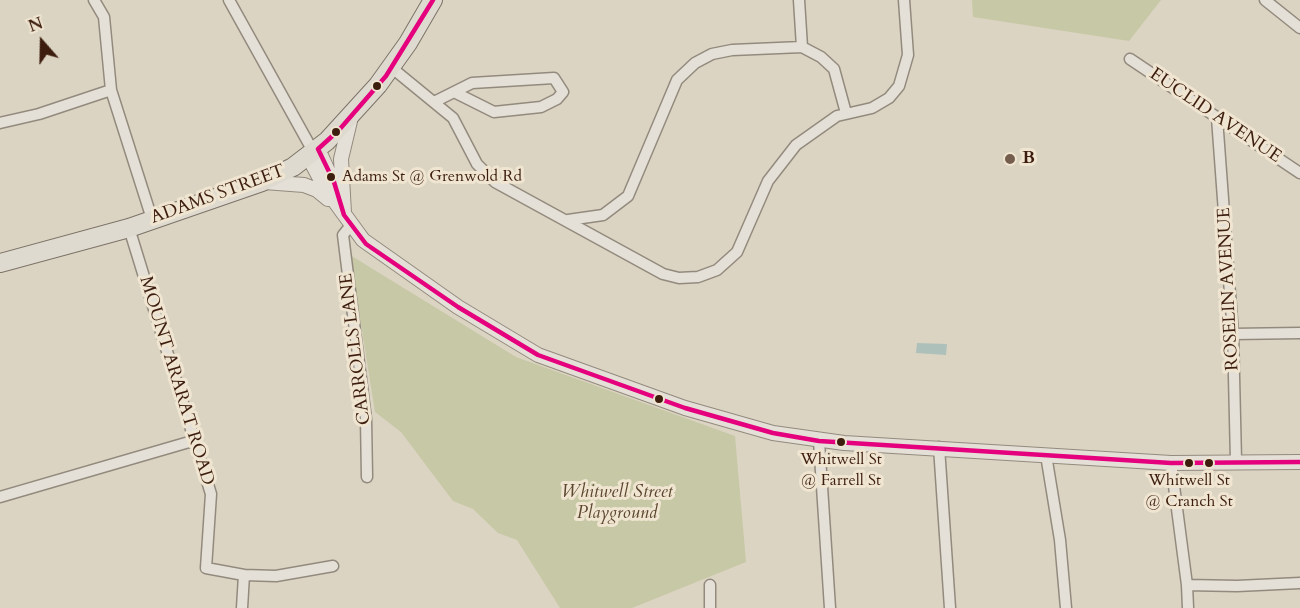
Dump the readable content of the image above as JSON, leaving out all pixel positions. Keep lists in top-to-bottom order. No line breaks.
{"streets":{"main road":["ADAMS STREET"],"street":["EUCLID AVENUE","ROSELIN AVENUE","CARROLLS LANE","MOUNT ARARAT ROAD"]},"crossings":[["EUCLID AVENUE","ROSELIN AVENUE"],["ADAMS STREET","MOUNT ARARAT ROAD"]],"parks":["Whitwell Street Playground"],"places":["B","Adams St @ Grenwold Rd","Whitwell St @ Farrell St","Whitwell St @ Cranch St"],"north":"top"}
